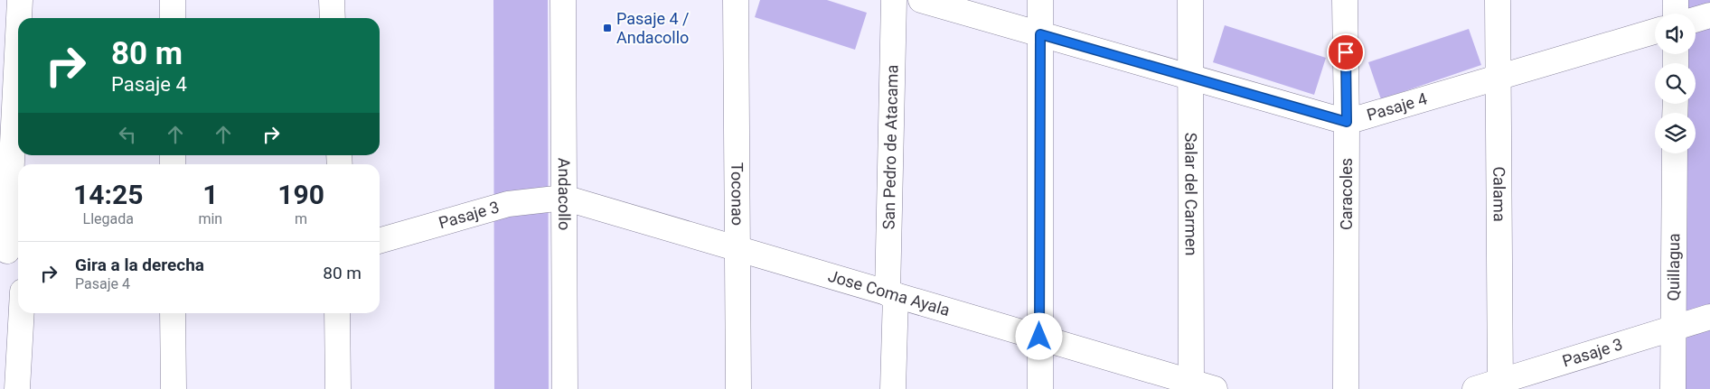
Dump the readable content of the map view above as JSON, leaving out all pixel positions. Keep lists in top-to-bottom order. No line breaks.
{"streets":{"street":["Pasaje 4","San Pedro de Atacama","Toconao","Salar del Carmen","Caracoles","Calama","Andacollo","Pasaje 3","Quillagua","Jose Coma Ayala"]},"crossings":[["Pasaje 4","Salar del Carmen"],["Pasaje 4","Caracoles"],["Pasaje 4","Calama"],["San Pedro de Atacama","Jose Coma Ayala"],["Toconao","Jose Coma Ayala"],["Salar del Carmen","Jose Coma Ayala"],["Calama","Pasaje 3"],["Andacollo","Pasaje 3"],["Andacollo","Jose Coma Ayala"],["Pasaje 3","Quillagua"],["Pasaje 3","Jose Coma Ayala"]],"places":{"transit":["Pasaje 4 / Andacollo"]},"page":{"turn":["80 m","Pasaje 4"],"eta":["14:25","Llegada","1","min","190","m"],"list":[{"name":"Gira a la derecha","note":"Pasaje 4","value":"80 m"}]}}
